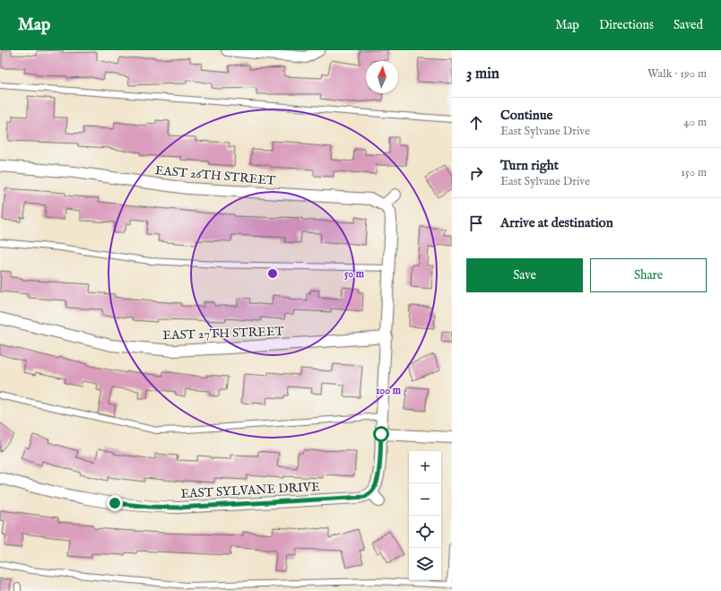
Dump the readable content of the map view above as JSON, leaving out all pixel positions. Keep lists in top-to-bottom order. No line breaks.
{"streets":{"street":["EAST 26TH STREET","EAST 27TH STREET","EAST SYLVANE DRIVE"]},"north":"top","page":{"header":"Map","nav":["Map","Directions","Saved"],"heading":["3 min","Walk · 190 m"],"list":[["Continue","East Sylvane Drive","40 m"],["Turn right","East Sylvane Drive","150 m"],"Arrive at destination"],"buttons":["Save","Share"],"map_buttons":["+","−"]},"rings":["50 m","100 m"]}
